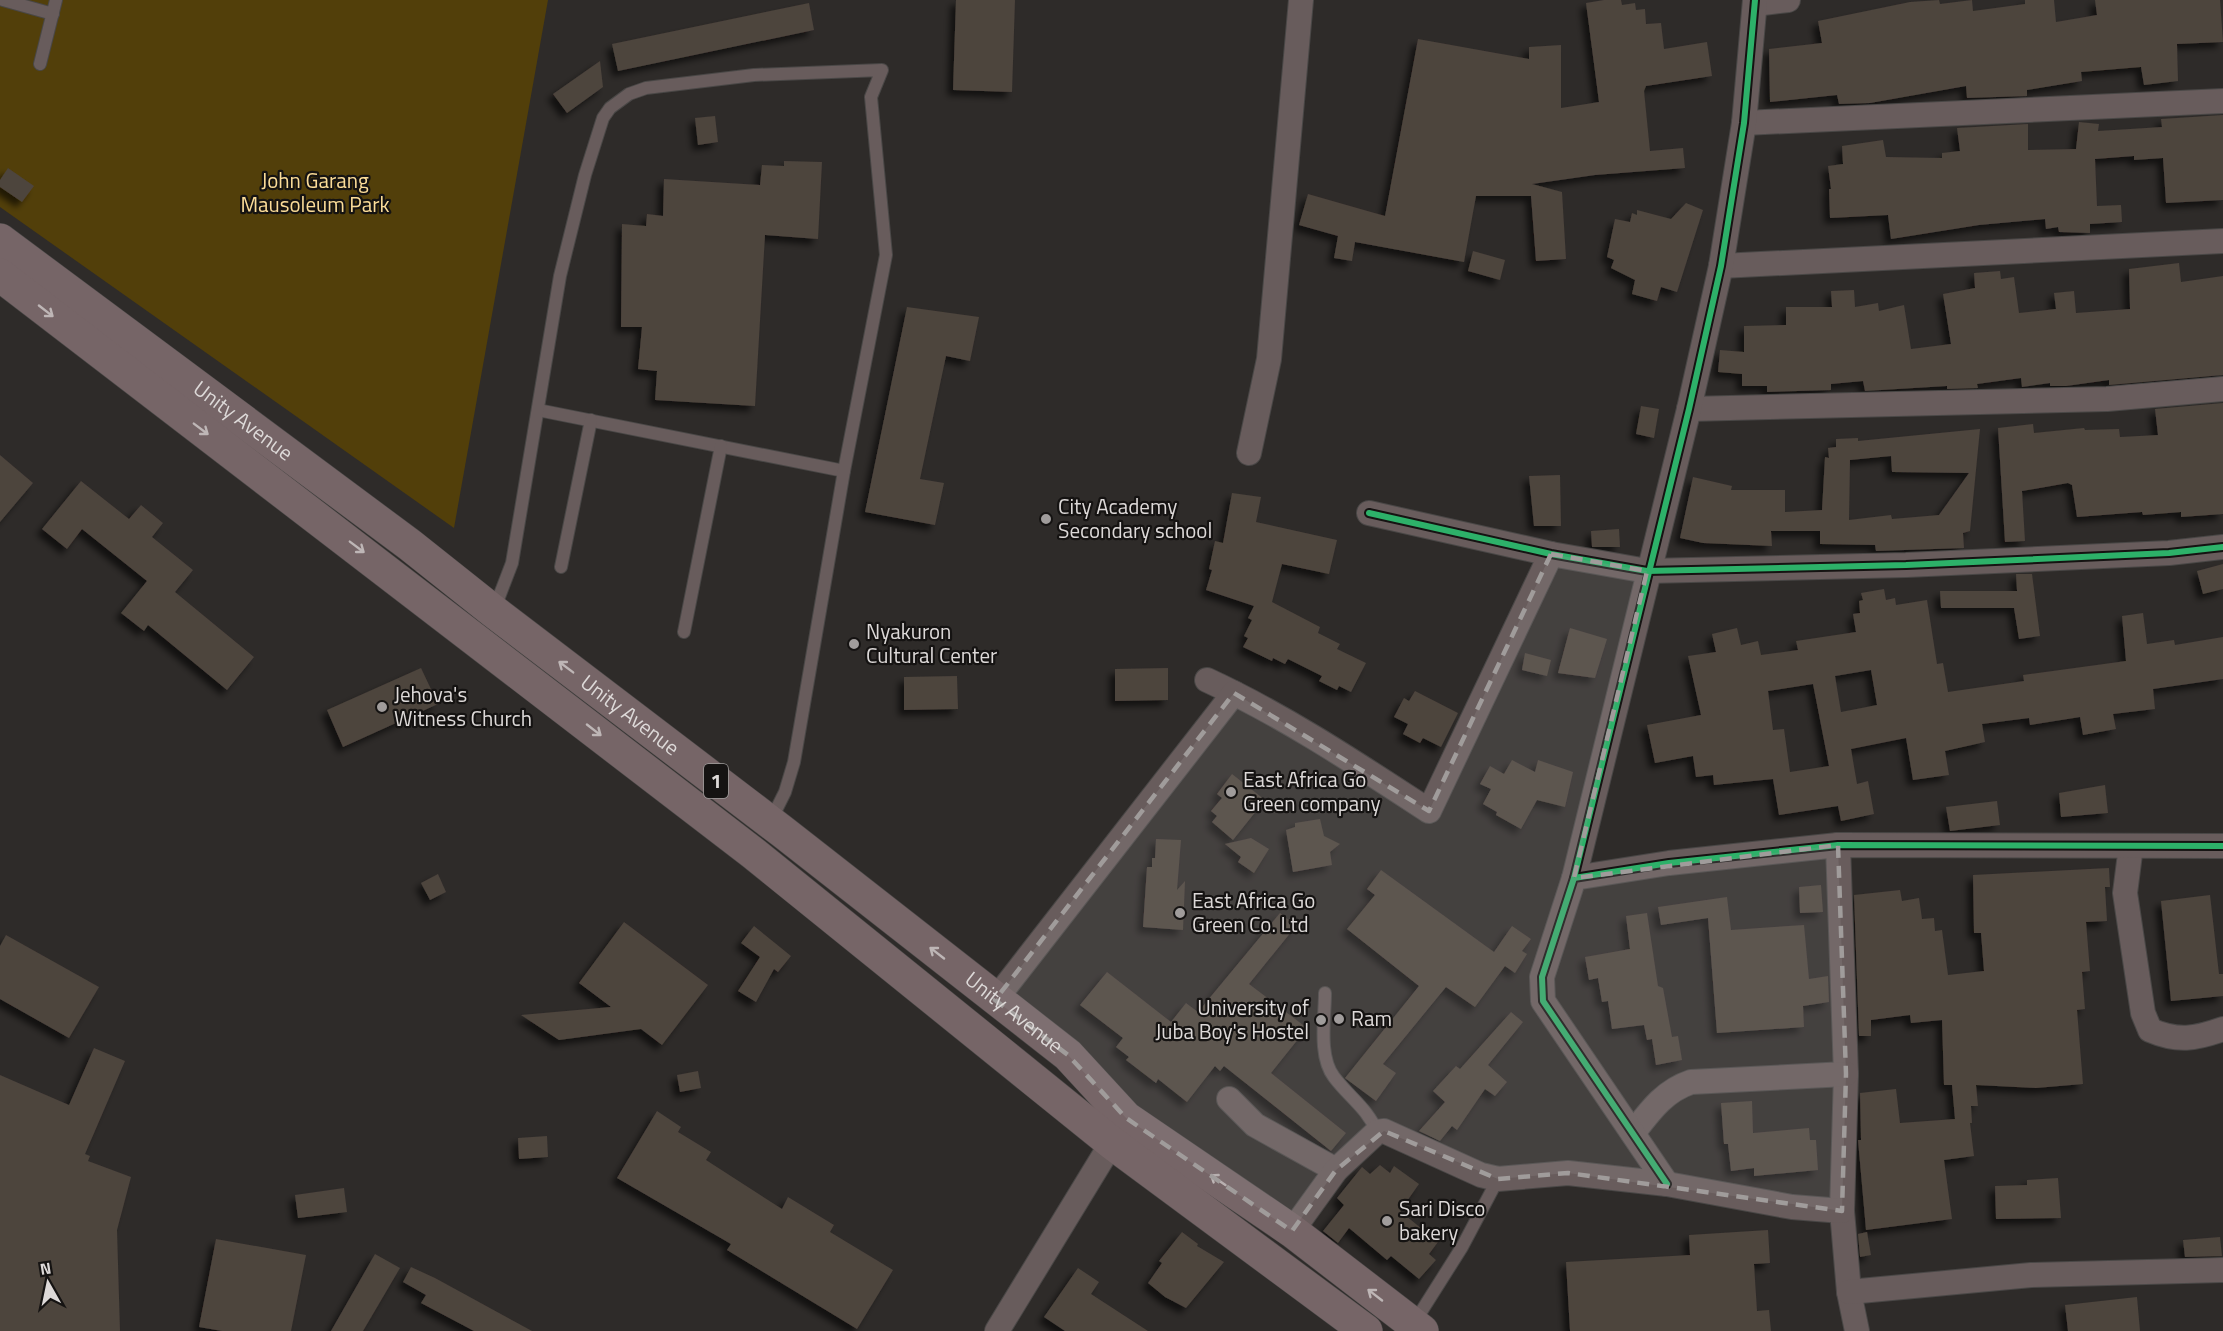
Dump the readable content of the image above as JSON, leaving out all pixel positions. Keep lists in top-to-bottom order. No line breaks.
{"streets":{"main road":["Unity Avenue","1"]},"parks":["John Garang Mausoleum Park"],"places":["City Academy Secondary school","Nyakuron Cultural Center","Jehova's Witness Church","East Africa Go Green company","East Africa Go Green Co. Ltd","Ram","University of Juba Boy's Hostel","Sari Disco bakery"],"north":"top"}
